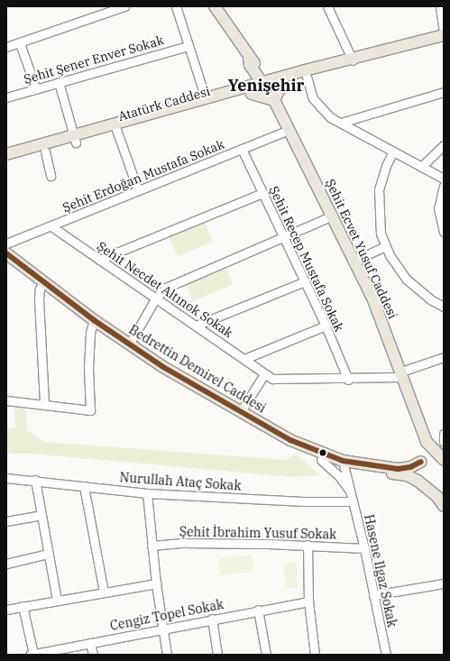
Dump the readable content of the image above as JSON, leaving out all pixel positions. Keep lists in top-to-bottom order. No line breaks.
{"streets":{"main road":["Atatürk Caddesi","Şehit Ecvet Yusuf Caddesi","Bedrettin Demirel Caddesi"],"street":["Şehit Şener Enver Sokak","Şehit Erdoğan Mustafa Sokak","Şehit Recep Mustafa Sokak","Şehit Necdet Altınok Sokak","Nurullah Ataç Sokak","Şehit İbrahim Yusuf Sokak","Hasene Ilgaz Sokak","Cengiz Topel Sokak"]},"crossings":[["Atatürk Caddesi","Şehit Ecvet Yusuf Caddesi"],["Şehit Erdoğan Mustafa Sokak","Şehit Ecvet Yusuf Caddesi"],["Şehit Erdoğan Mustafa Sokak","Şehit Recep Mustafa Sokak"],["Şehit Erdoğan Mustafa Sokak","Şehit Necdet Altınok Sokak"],["Şehit Ecvet Yusuf Caddesi","Şehit Necdet Altınok Sokak"],["Şehit Ecvet Yusuf Caddesi","Bedrettin Demirel Caddesi"],["Şehit Recep Mustafa Sokak","Şehit Necdet Altınok Sokak"],["Bedrettin Demirel Caddesi","Hasene Ilgaz Sokak"],["Nurullah Ataç Sokak","Hasene Ilgaz Sokak"],["Şehit İbrahim Yusuf Sokak","Hasene Ilgaz Sokak"]],"districts":["Yenişehir"]}
